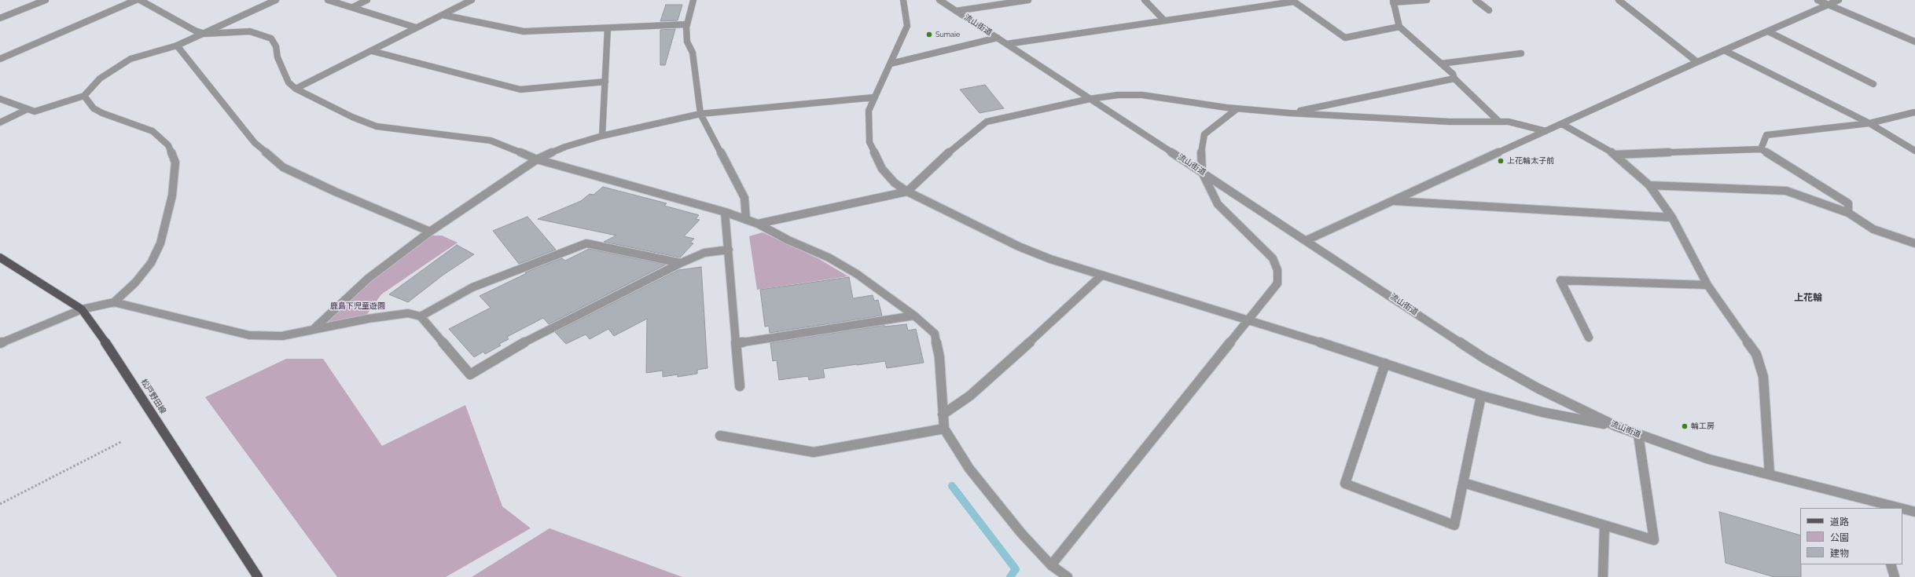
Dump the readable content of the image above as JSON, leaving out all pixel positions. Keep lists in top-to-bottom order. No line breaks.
{"streets":{"main road":["松戸野田線"],"street":["流山街道"]},"districts":["上花輪"],"parks":["鹿島下児童遊園"],"places":["Sumaie","上花輪太子前","輪工房"],"legend":["道路","公園","建物"]}
